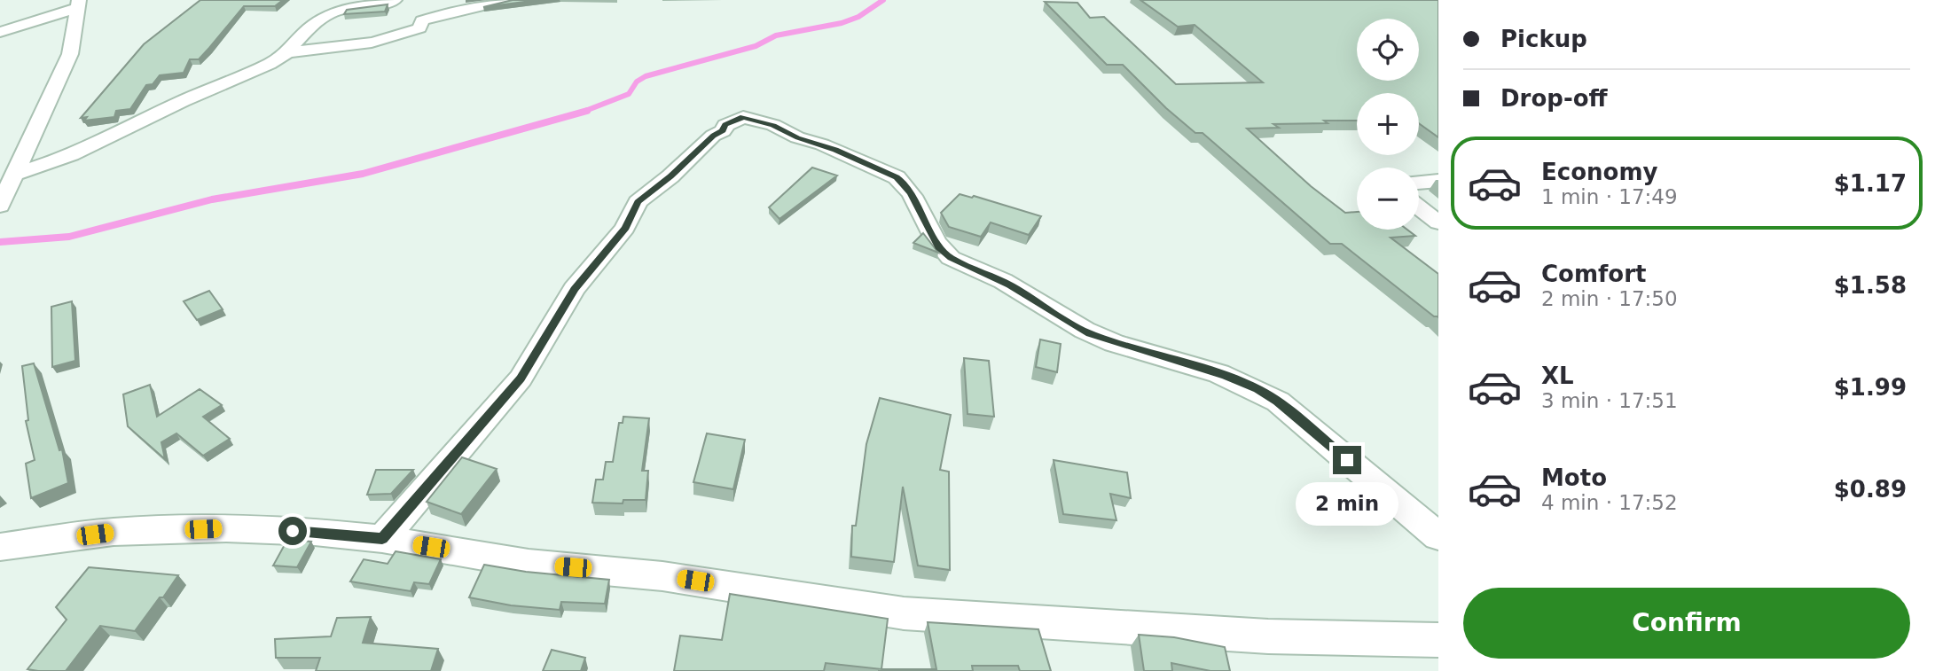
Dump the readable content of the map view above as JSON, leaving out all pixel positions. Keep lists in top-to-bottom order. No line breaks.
{"page":{"banner":["Pickup","Drop-off"],"map_buttons":["+","−"],"list":[{"name":"Economy","note":"1 min · 17:49","value":"$1.17"},{"name":"Comfort","note":"2 min · 17:50","value":"$1.58"},{"name":"XL","note":"3 min · 17:51","value":"$1.99"},{"name":"Moto","note":"4 min · 17:52","value":"$0.89"}],"bubble":"2 min","buttons":"Confirm"}}
